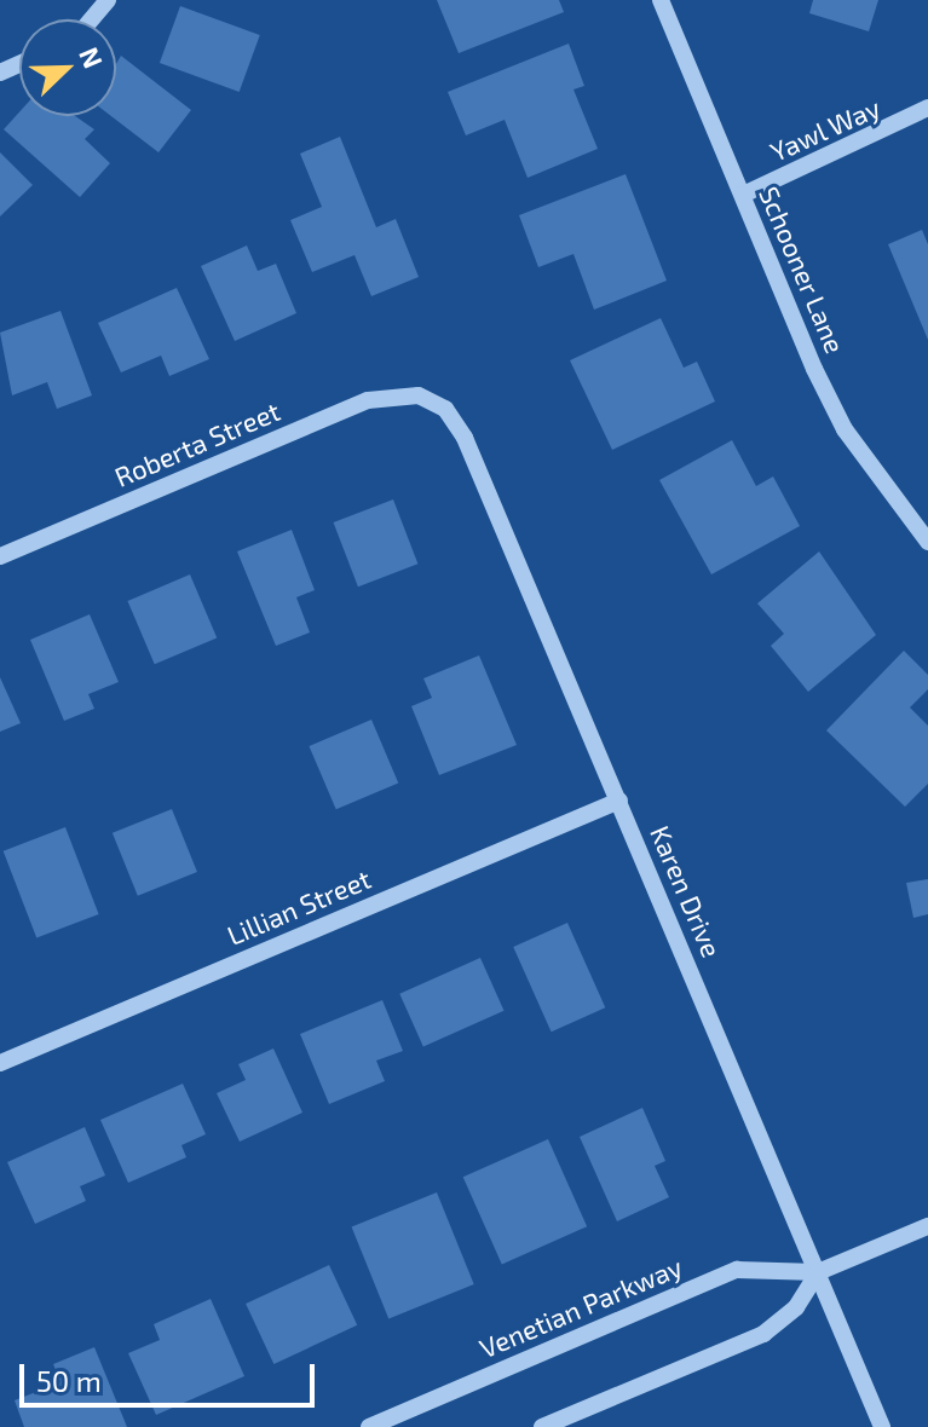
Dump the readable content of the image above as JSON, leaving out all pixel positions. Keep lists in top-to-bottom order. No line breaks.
{"streets":{"street":["Yawl Way","Schooner Lane","Roberta Street","Karen Drive","Lillian Street","Venetian Parkway"]},"crossings":[["Yawl Way","Schooner Lane"],["Roberta Street","Karen Drive"],["Karen Drive","Lillian Street"],["Karen Drive","Venetian Parkway"]],"scale_bar":"50 m","north":"top right"}
